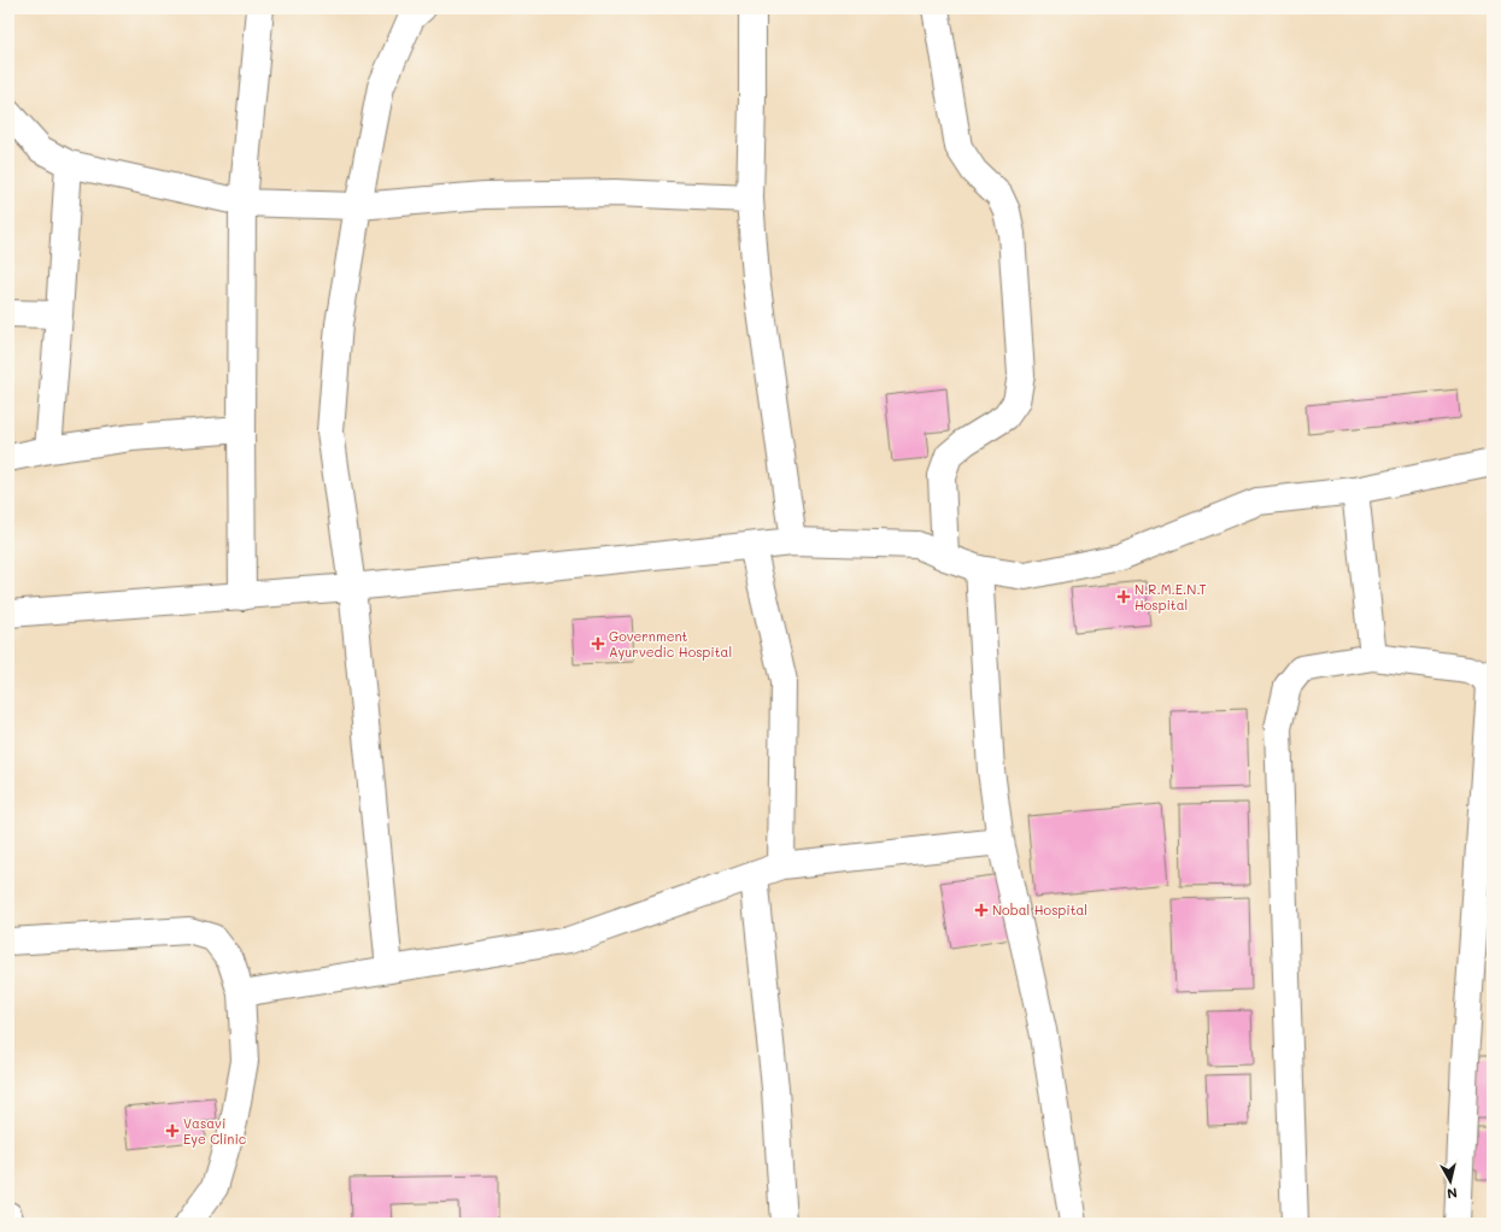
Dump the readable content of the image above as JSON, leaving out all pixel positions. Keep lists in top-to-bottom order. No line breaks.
{"places":{"health":["N.R.M.E.N.T Hospital","Government Ayurvedic Hospital","Nobal Hospital","Vasavi Eye Clinic"]},"north":"bottom"}
